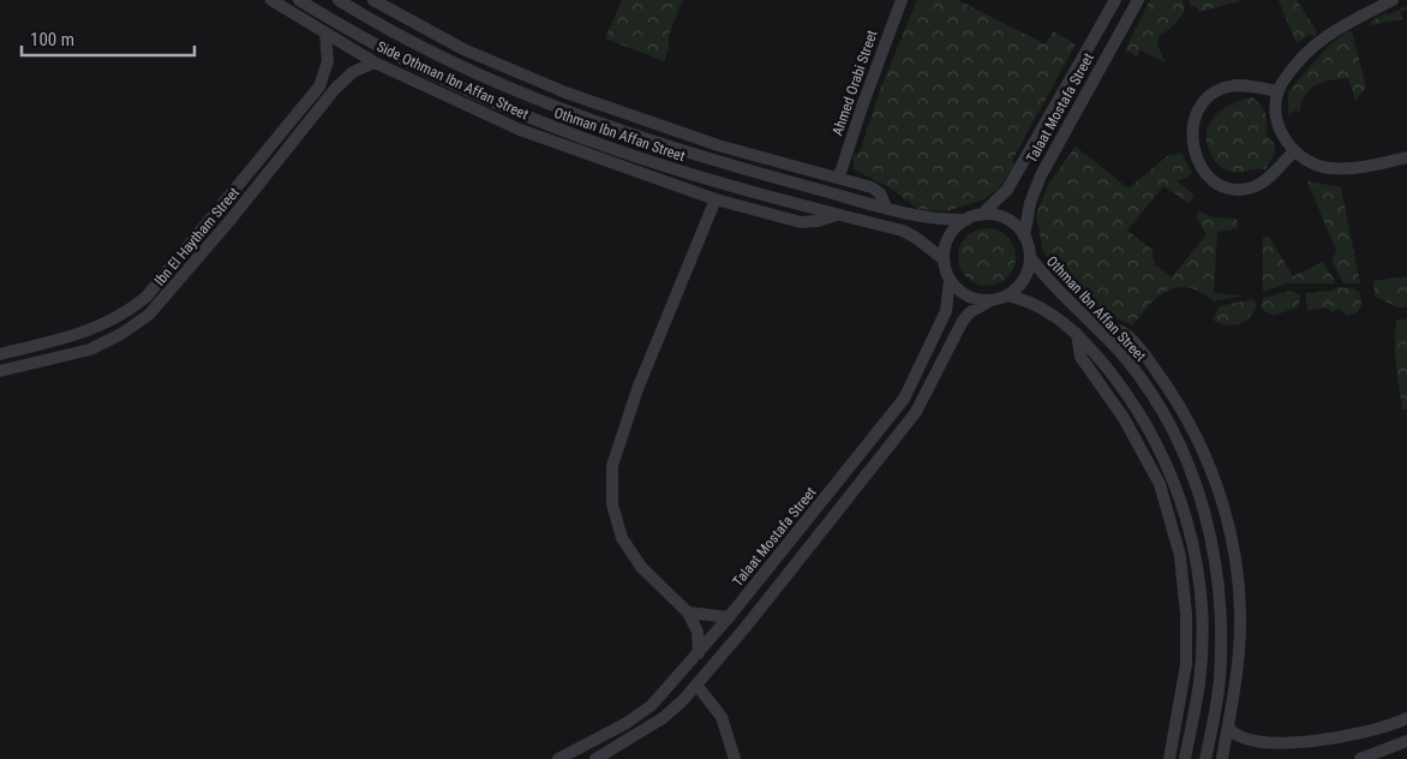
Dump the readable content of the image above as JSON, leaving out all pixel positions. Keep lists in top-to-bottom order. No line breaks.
{"streets":{"street":["Side Othman Ibn Affan Street","Ahmed Orabi Street","Talaat Mostafa Street","Othman Ibn Affan Street","Ibn El Haytham Street"]},"crossings":[["Side Othman Ibn Affan Street","Othman Ibn Affan Street"],["Side Othman Ibn Affan Street","Ibn El Haytham Street"],["Talaat Mostafa Street","Othman Ibn Affan Street"]],"scale_bar":"100 m"}
